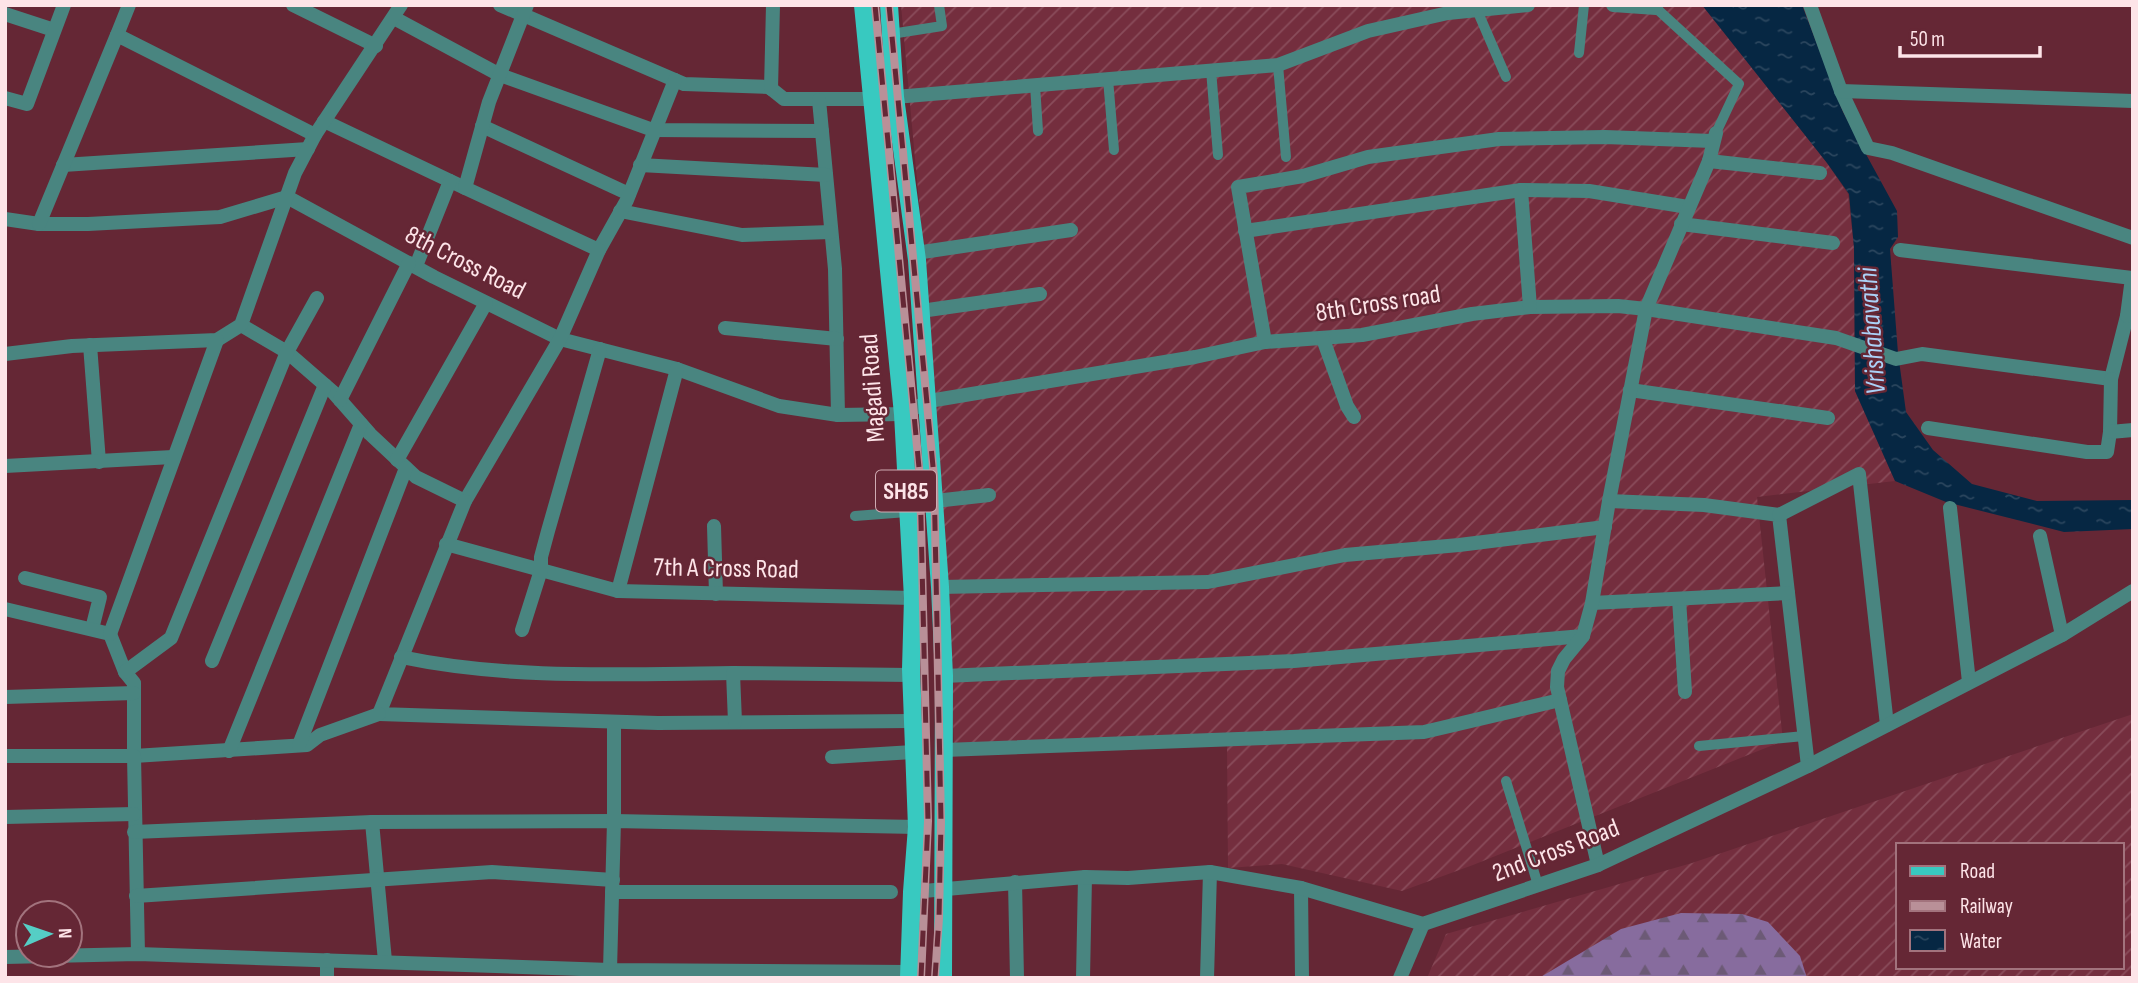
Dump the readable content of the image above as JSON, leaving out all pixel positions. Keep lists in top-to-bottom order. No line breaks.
{"streets":{"main road":["Magadi Road","SH85"],"street":["8th Cross Road","8th Cross road","7th A Cross Road","2nd Cross Road"]},"crossings":[["8th Cross Road","8th Cross road"],["8th Cross Road","Magadi Road"],["8th Cross road","Magadi Road"],["Magadi Road","7th A Cross Road"]],"water":["Vrishabavathi"],"legend":["Road","Railway","Water"],"scale_bar":"50 m","north":"right"}
